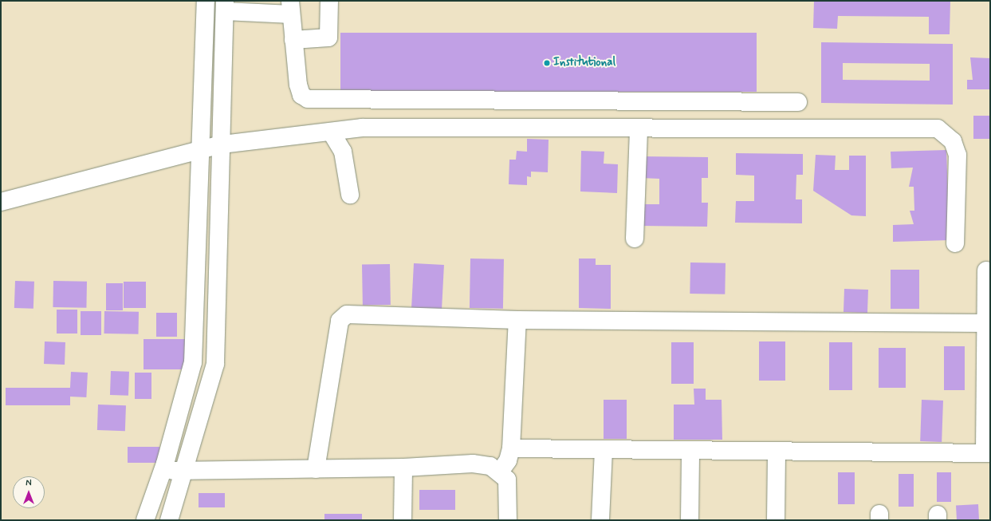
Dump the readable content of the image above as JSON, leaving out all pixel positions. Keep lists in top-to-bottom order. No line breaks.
{"places":["Institutional"],"north":"top"}
